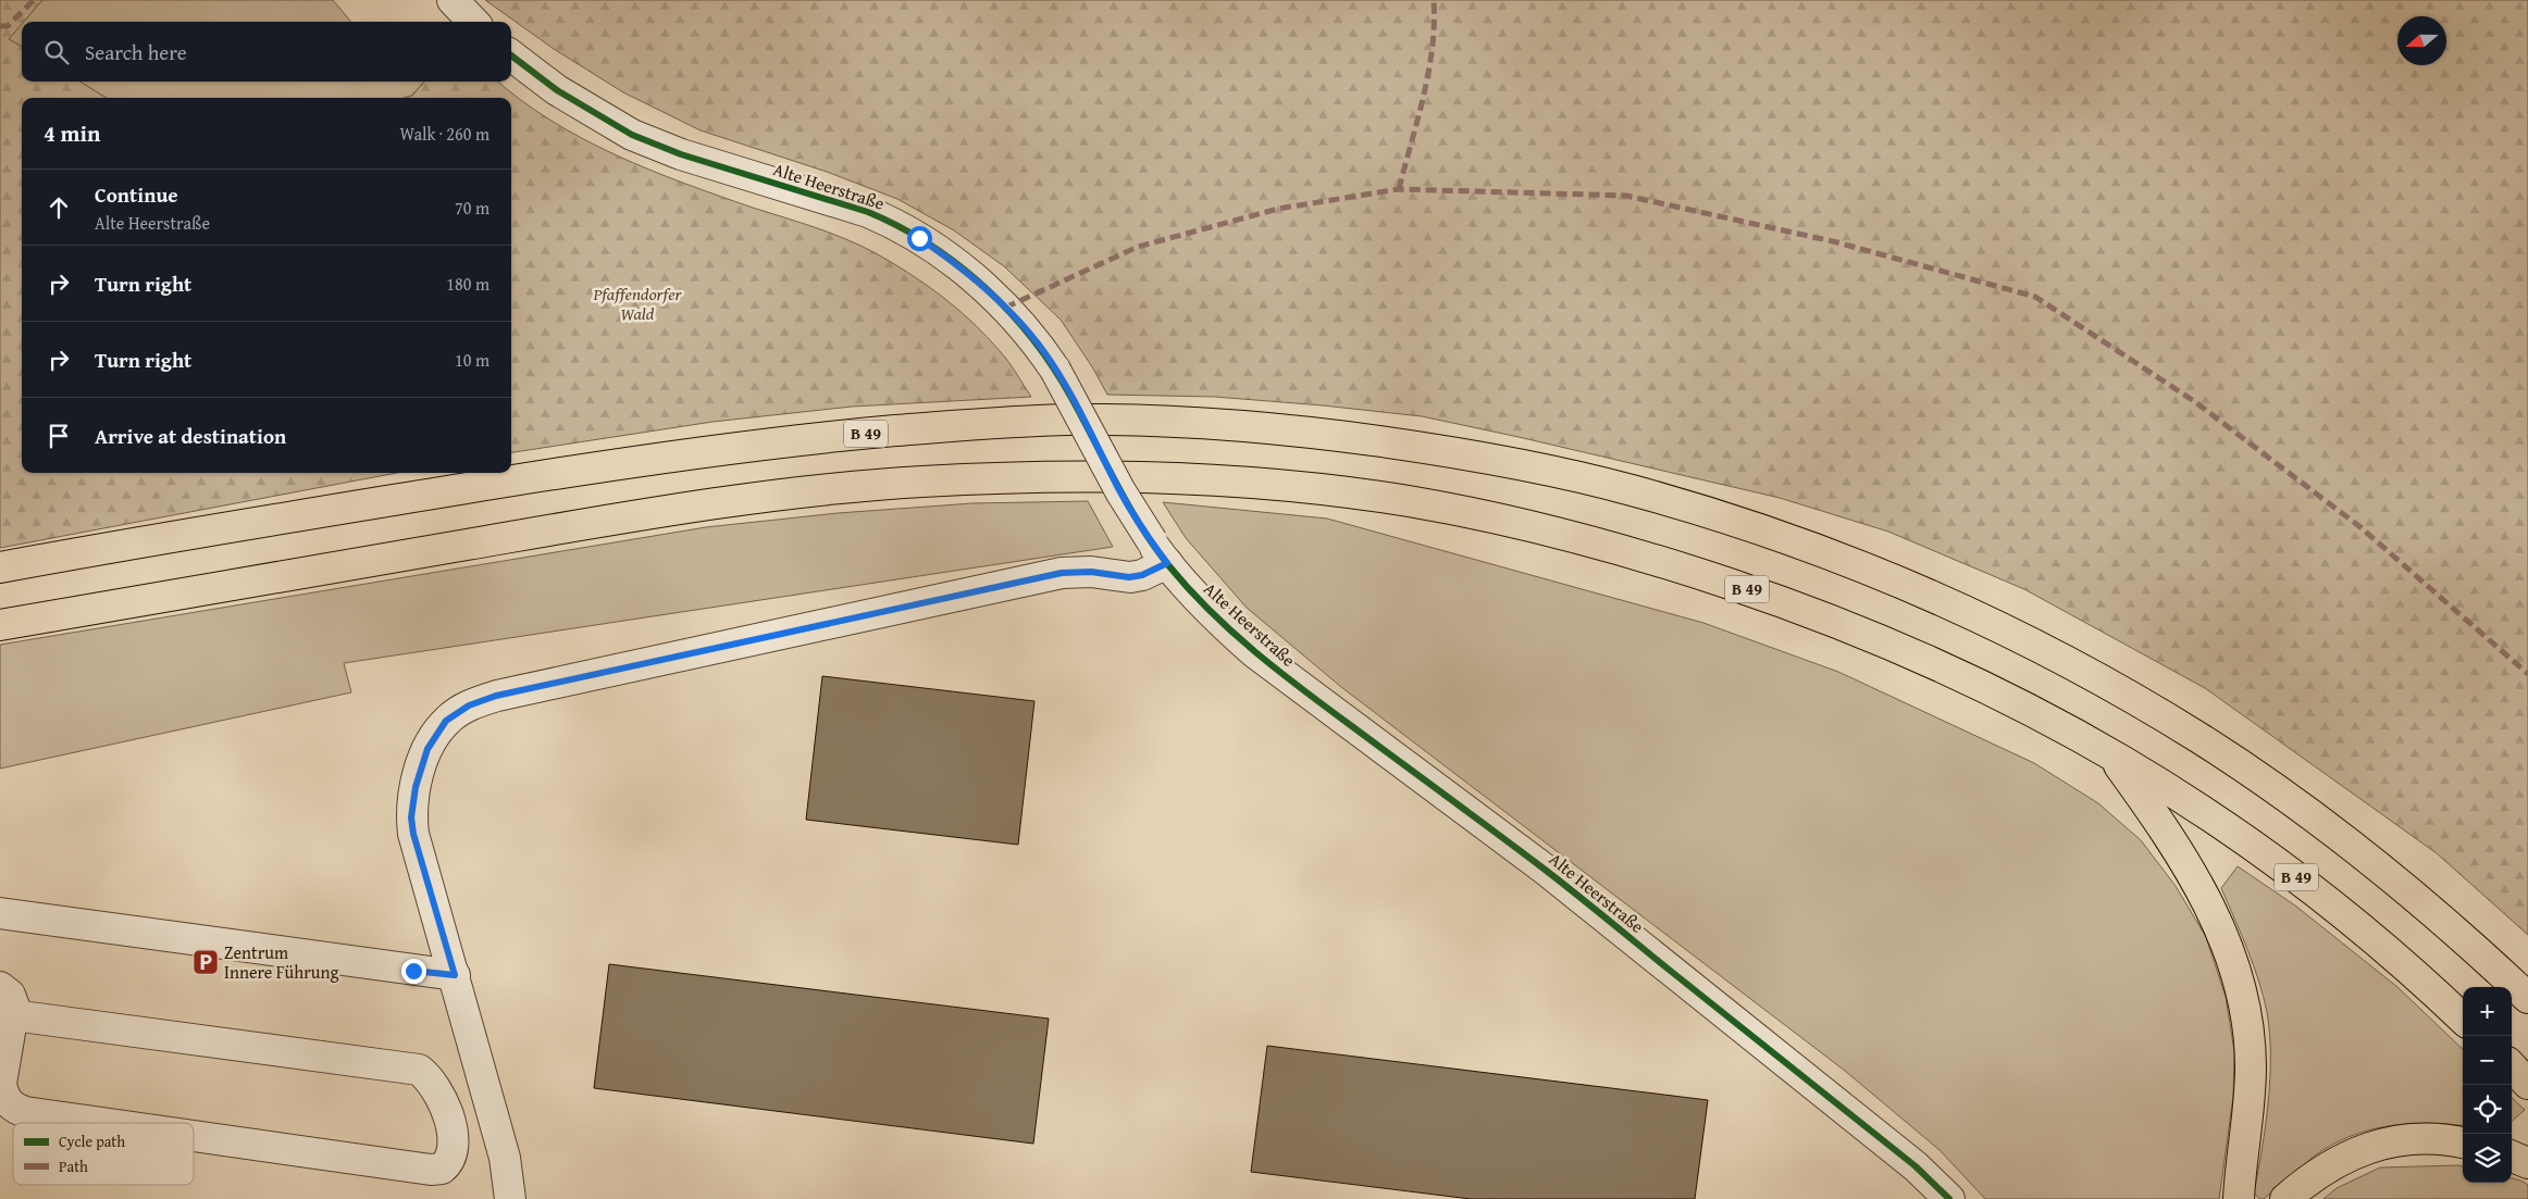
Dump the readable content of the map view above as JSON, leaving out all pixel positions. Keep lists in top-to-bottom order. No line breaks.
{"streets":{"highway":["B 49"],"street":["Alte Heerstraße"]},"parks":["Pfaffendorfer Wald"],"places":{"parking":["Zentrum Innere Führung"]},"legend":["Cycle path","Path"],"north":"left","page":{"search":"Search here","heading":["4 min","Walk · 260 m"],"list":[["Continue","Alte Heerstraße","70 m"],["Turn right","180 m"],["Turn right","10 m"],"Arrive at destination"],"map_buttons":["+","−"]}}
